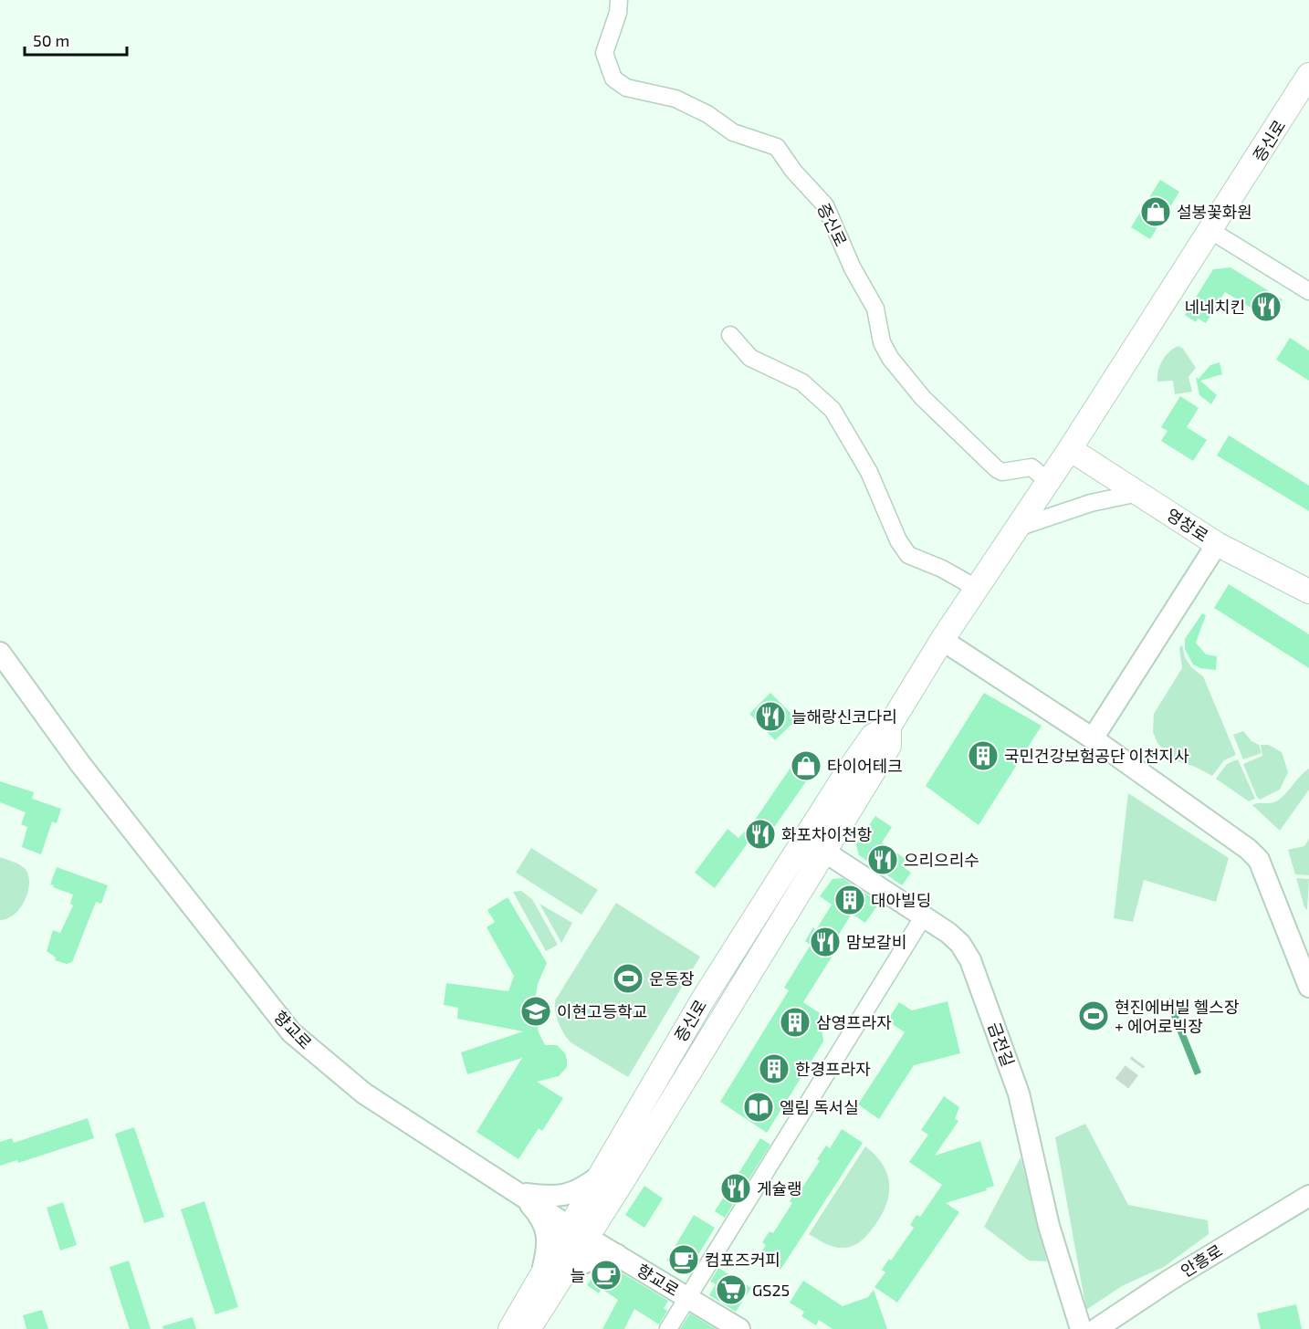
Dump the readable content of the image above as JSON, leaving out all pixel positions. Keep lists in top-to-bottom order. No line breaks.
{"streets":{"main road":["증신로","영창로"],"street":["향교로","금전길","안흥로"]},"crossings":[["증신로","영창로"],["증신로","향교로"],["증신로","금전길"],["향교로","금전길"]],"places":{"shop":["설봉꽃화원","타이어테크"],"restaurant":["네네치킨","늘해랑신코다리","화포차이천항","으리으리수","맘보갈비","게슐랭"],"building":["국민건강보험공단 이천지사","대아빌딩","삼영프라자","한경프라자"],"sports":["운동장","현진에버빌 헬스장 + 에어로빅장"],"school or university":["이현고등학교"],"library":["엘림 독서실"],"cafe":["컴포즈커피","늘"],"supermarket":["GS25"]},"scale_bar":"50 m"}
